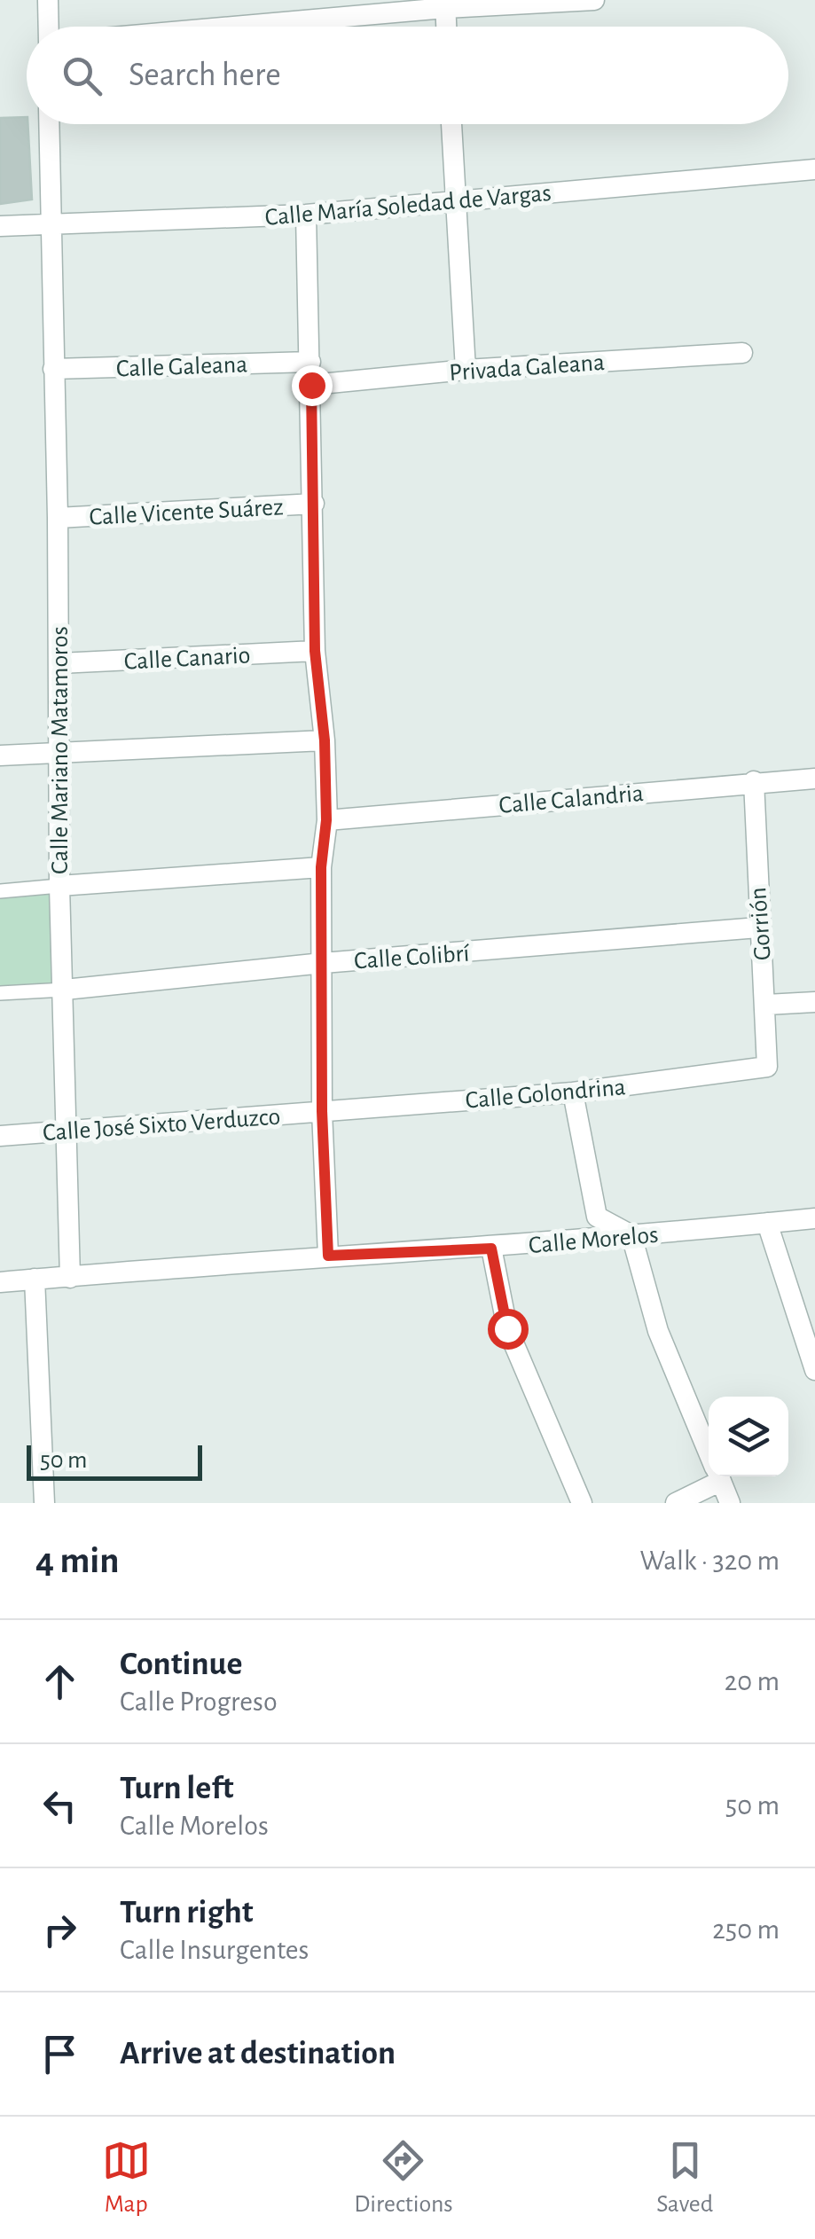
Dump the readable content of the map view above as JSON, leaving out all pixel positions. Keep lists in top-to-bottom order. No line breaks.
{"streets":{"street":["Calle María Soledad de Vargas","Calle Galeana","Privada Galeana","Calle Vicente Suárez","Calle Canario","Calle Mariano Matamoros","Calle Calandria","Gorrión","Calle Colibrí","Calle Golondrina","Calle José Sixto Verduzco","Calle Morelos"]},"crossings":[["Calle María Soledad de Vargas","Calle Mariano Matamoros"],["Calle Galeana","Calle Mariano Matamoros"],["Calle Vicente Suárez","Calle Mariano Matamoros"],["Calle Canario","Calle Mariano Matamoros"],["Calle Mariano Matamoros","Calle Colibrí"],["Calle Mariano Matamoros","Calle José Sixto Verduzco"],["Calle Mariano Matamoros","Calle Morelos"],["Calle Calandria","Gorrión"],["Gorrión","Calle Colibrí"],["Gorrión","Calle Golondrina"],["Calle Golondrina","Calle José Sixto Verduzco"]],"scale_bar":"50 m","page":{"search":"Search here","scale":"50 m","heading":["4 min","Walk · 320 m"],"list":[["Continue","Calle Progreso","20 m"],["Turn left","Calle Morelos","50 m"],["Turn right","Calle Insurgentes","250 m"],"Arrive at destination"],"nav":["Map","Directions","Saved"]}}
